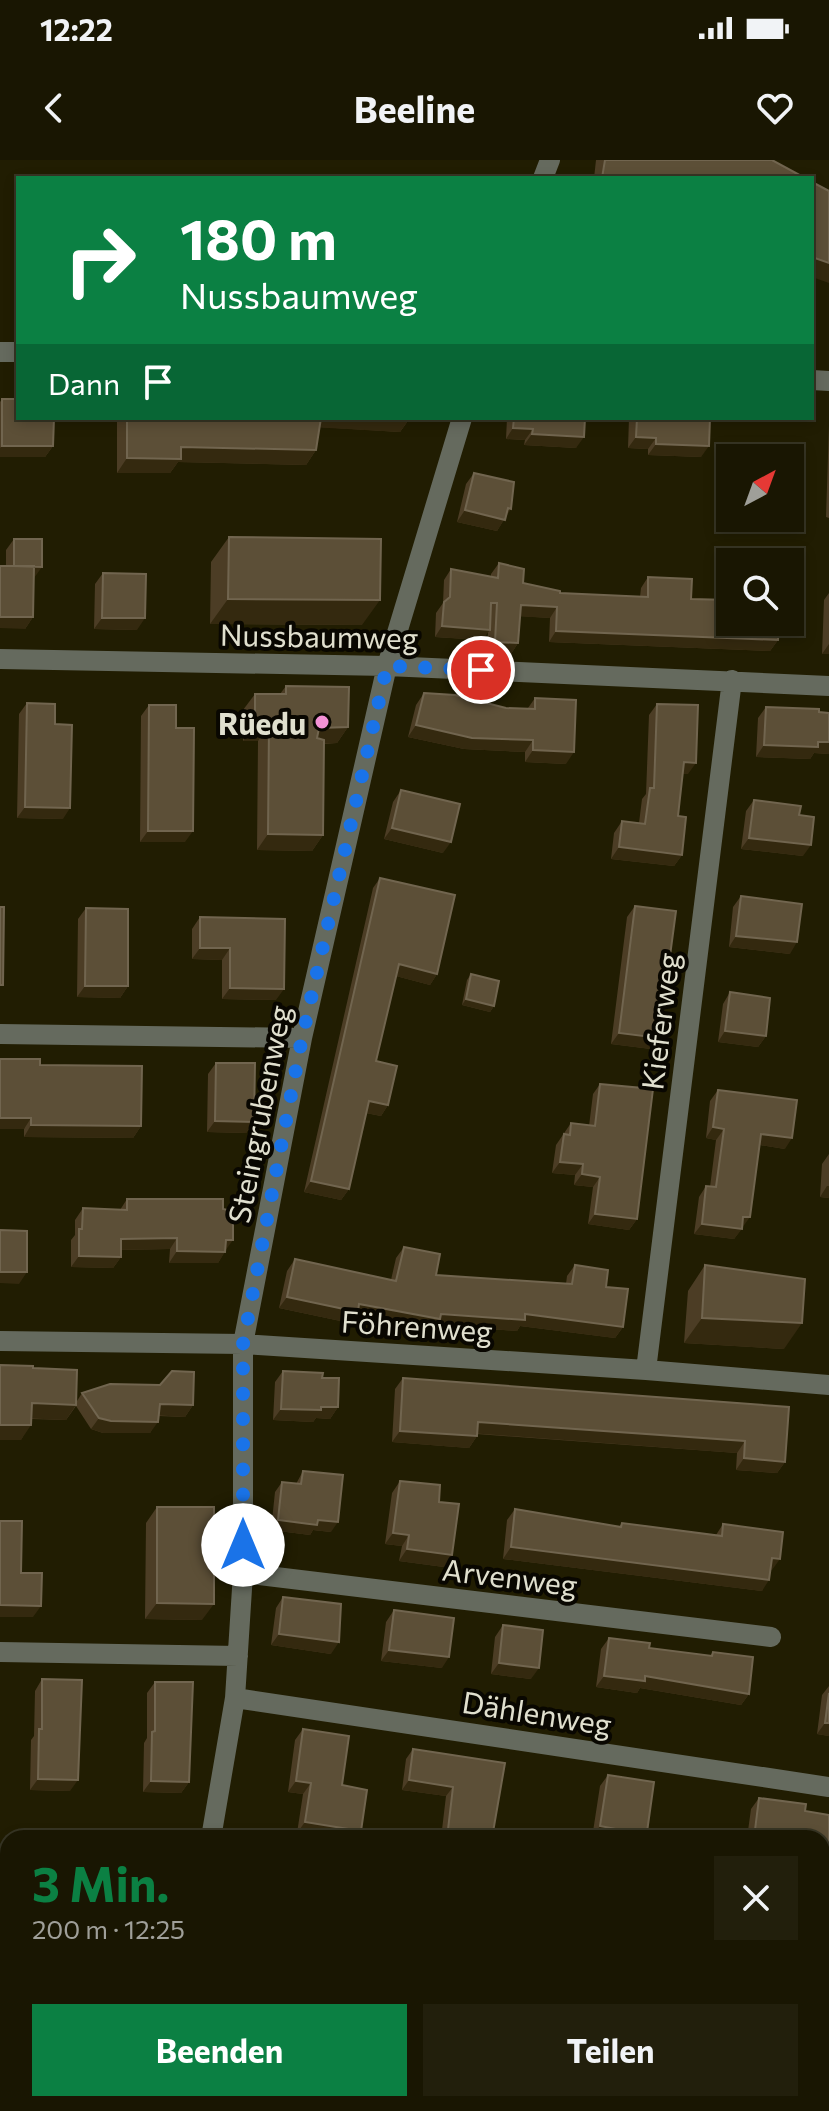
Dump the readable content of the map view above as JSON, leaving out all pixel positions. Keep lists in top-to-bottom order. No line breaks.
{"streets":{"street":["Nussbaumweg","Kieferweg","Steingrubenweg","Föhrenweg","Arvenweg","Dählenweg"]},"crossings":[["Nussbaumweg","Kieferweg"],["Nussbaumweg","Steingrubenweg"],["Kieferweg","Föhrenweg"],["Steingrubenweg","Föhrenweg"],["Steingrubenweg","Arvenweg"],["Steingrubenweg","Dählenweg"]],"places":["Rüedu"],"north":"top right","page":{"status":"12:22","header":"Beeline","turn":["180 m","Nussbaumweg"],"then":"Dann","heading":["3 Min.","200 m · 12:25"],"buttons":["Beenden","Teilen"]}}
